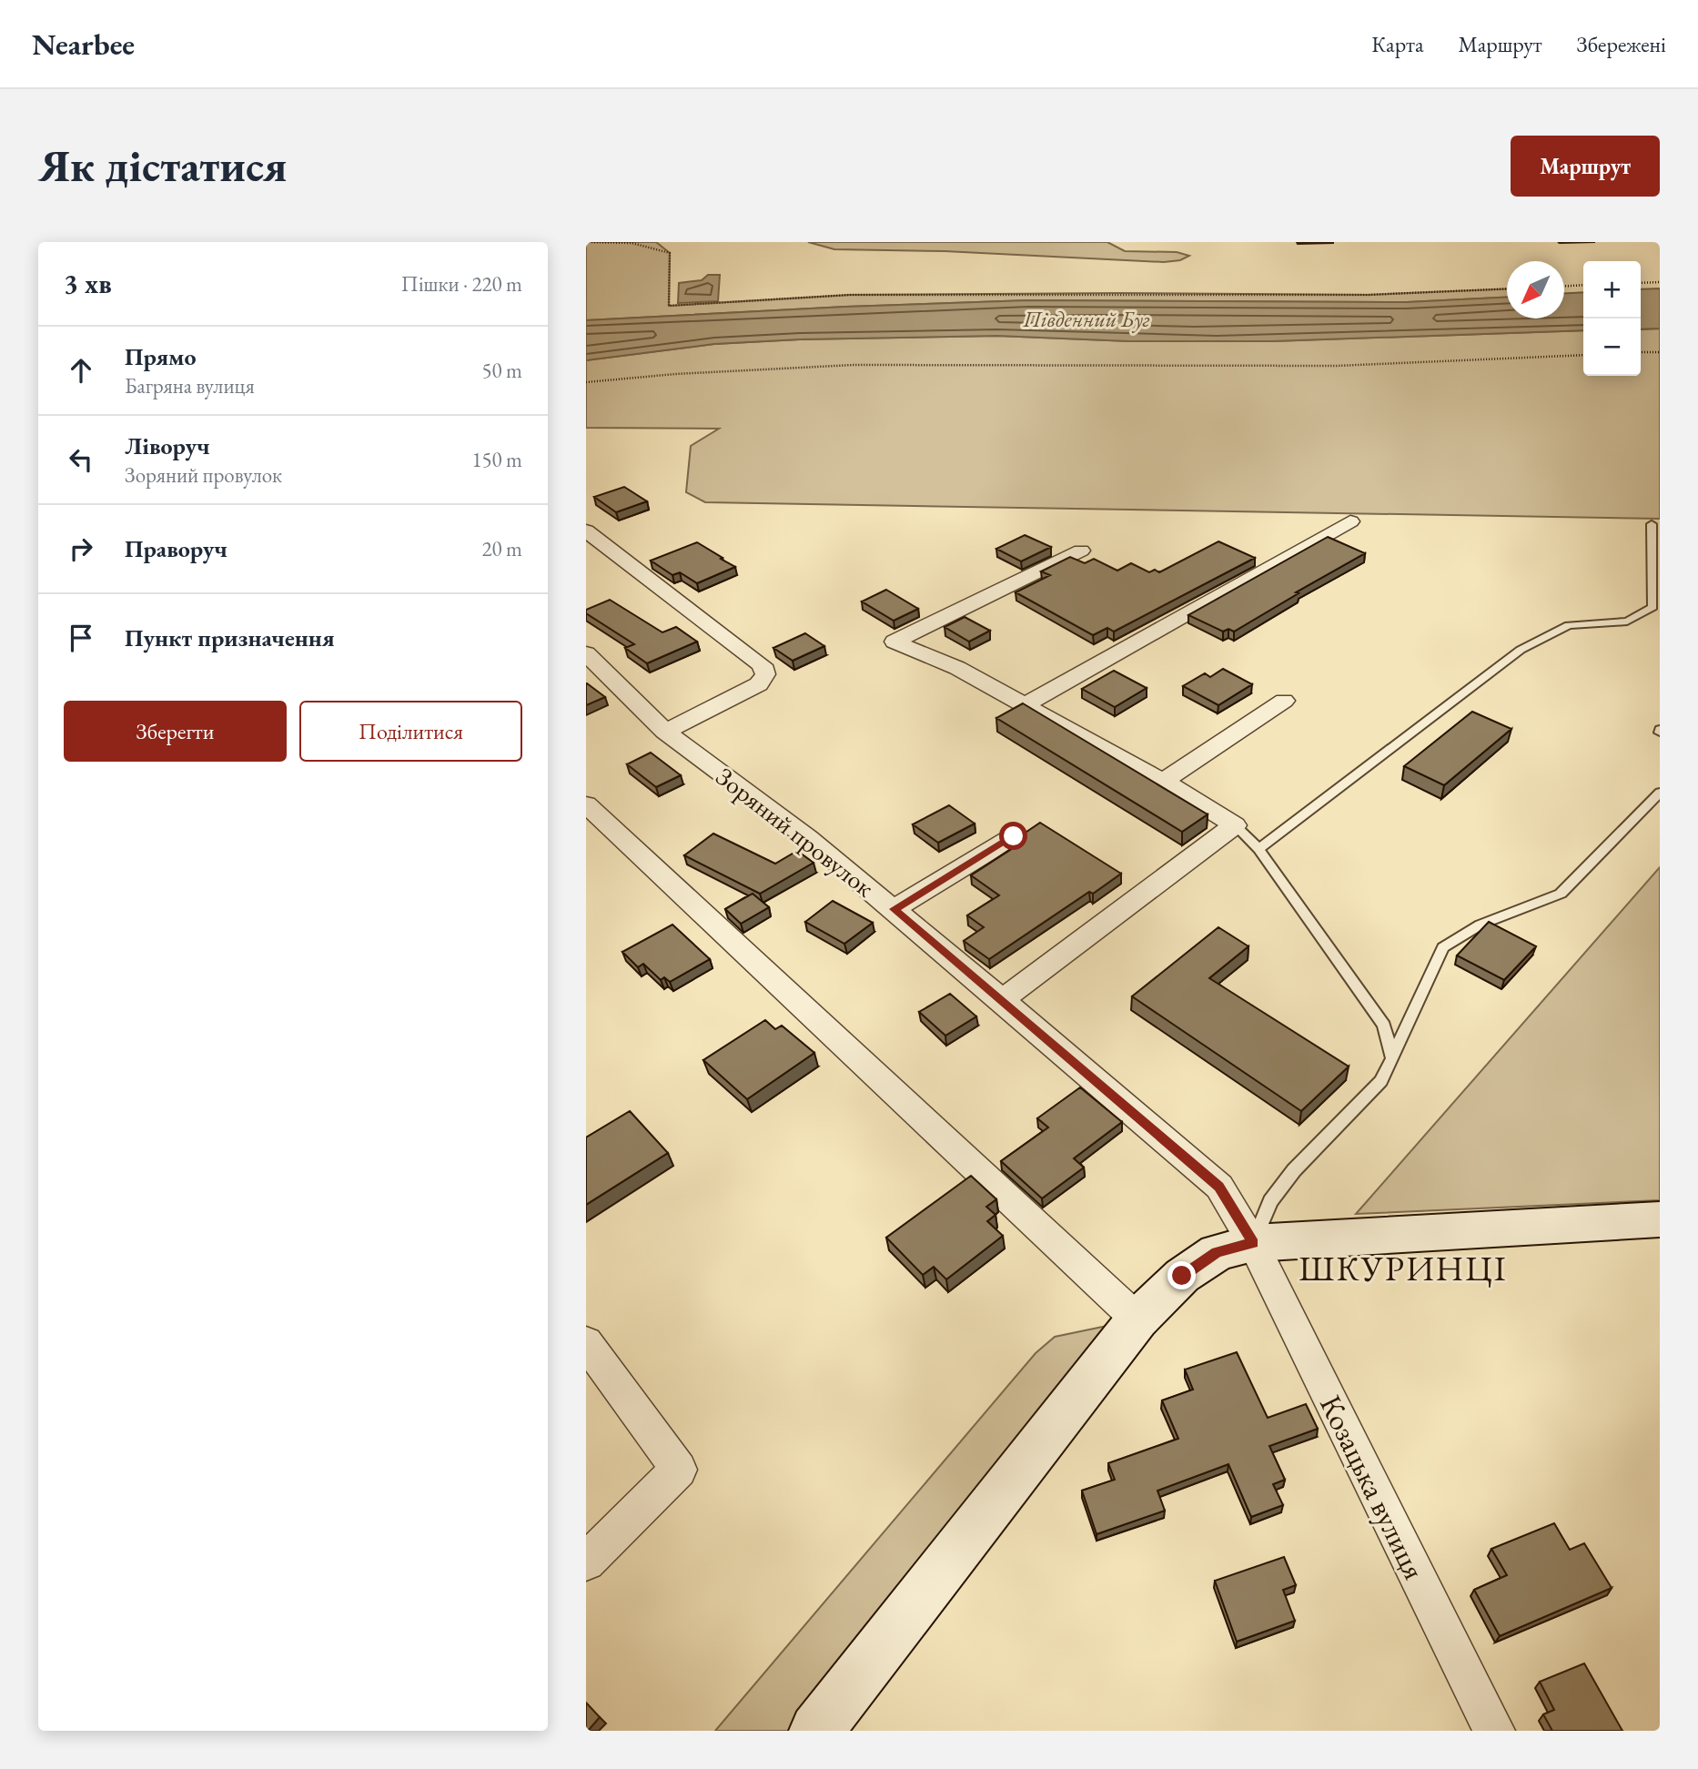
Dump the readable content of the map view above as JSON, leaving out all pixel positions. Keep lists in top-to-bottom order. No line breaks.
{"streets":{"street":["Зоряний провулок","Козацька вулиця"]},"crossings":[["Зоряний провулок","Козацька вулиця"]],"districts":["ШКУРИНЦІ"],"water":["Південний Буг"],"north":"bottom left","page":{"header":"Nearbee","nav":["Карта","Маршрут","Збережені"],"buttons":["Маршрут",["Зберегти","Поділитися"]],"title":"Як дістатися","heading":["3 хв","Пішки · 220 m"],"map_buttons":["+","−"],"list":[["Прямо","Багряна вулиця","50 m"],["Ліворуч","Зоряний провулок","150 m"],["Праворуч","20 m"],"Пункт призначення"]}}
